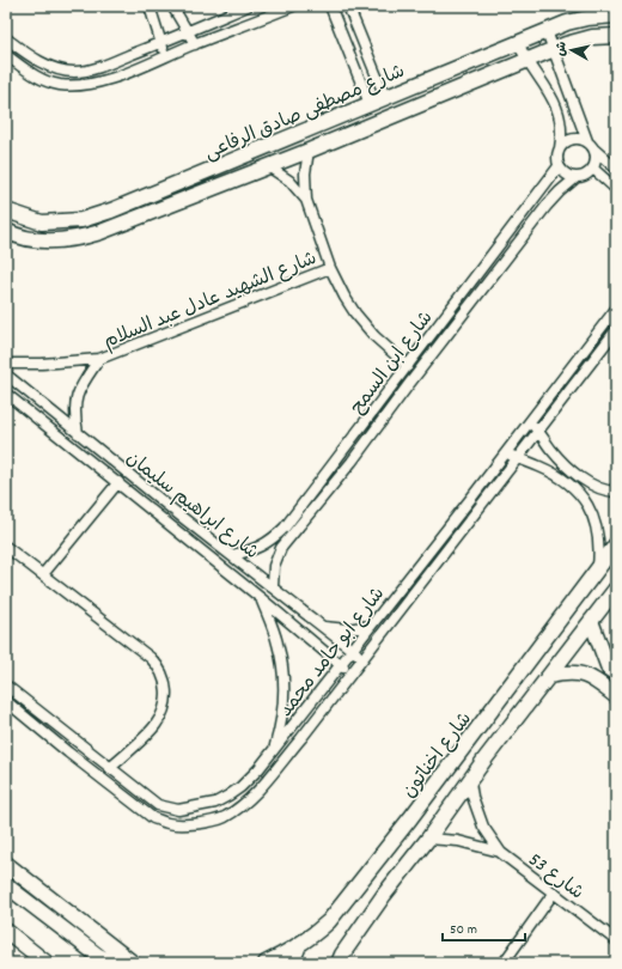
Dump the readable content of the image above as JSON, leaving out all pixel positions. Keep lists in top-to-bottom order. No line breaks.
{"streets":{"street":["شارع مصطفى صادق الرفاعى","شارع الشهيد عادل عبد السلام","شارع ابن السمح","شارع ابراهيم سليمان","شارع ابو حامد محمد","شارع اخناتون","شارع 53"]},"crossings":[["شارع الشهيد عادل عبد السلام","شارع ابراهيم سليمان"],["شارع ابن السمح","شارع ابراهيم سليمان"],["شارع ابراهيم سليمان","شارع ابو حامد محمد"]],"scale_bar":"50 m","north":"left"}
